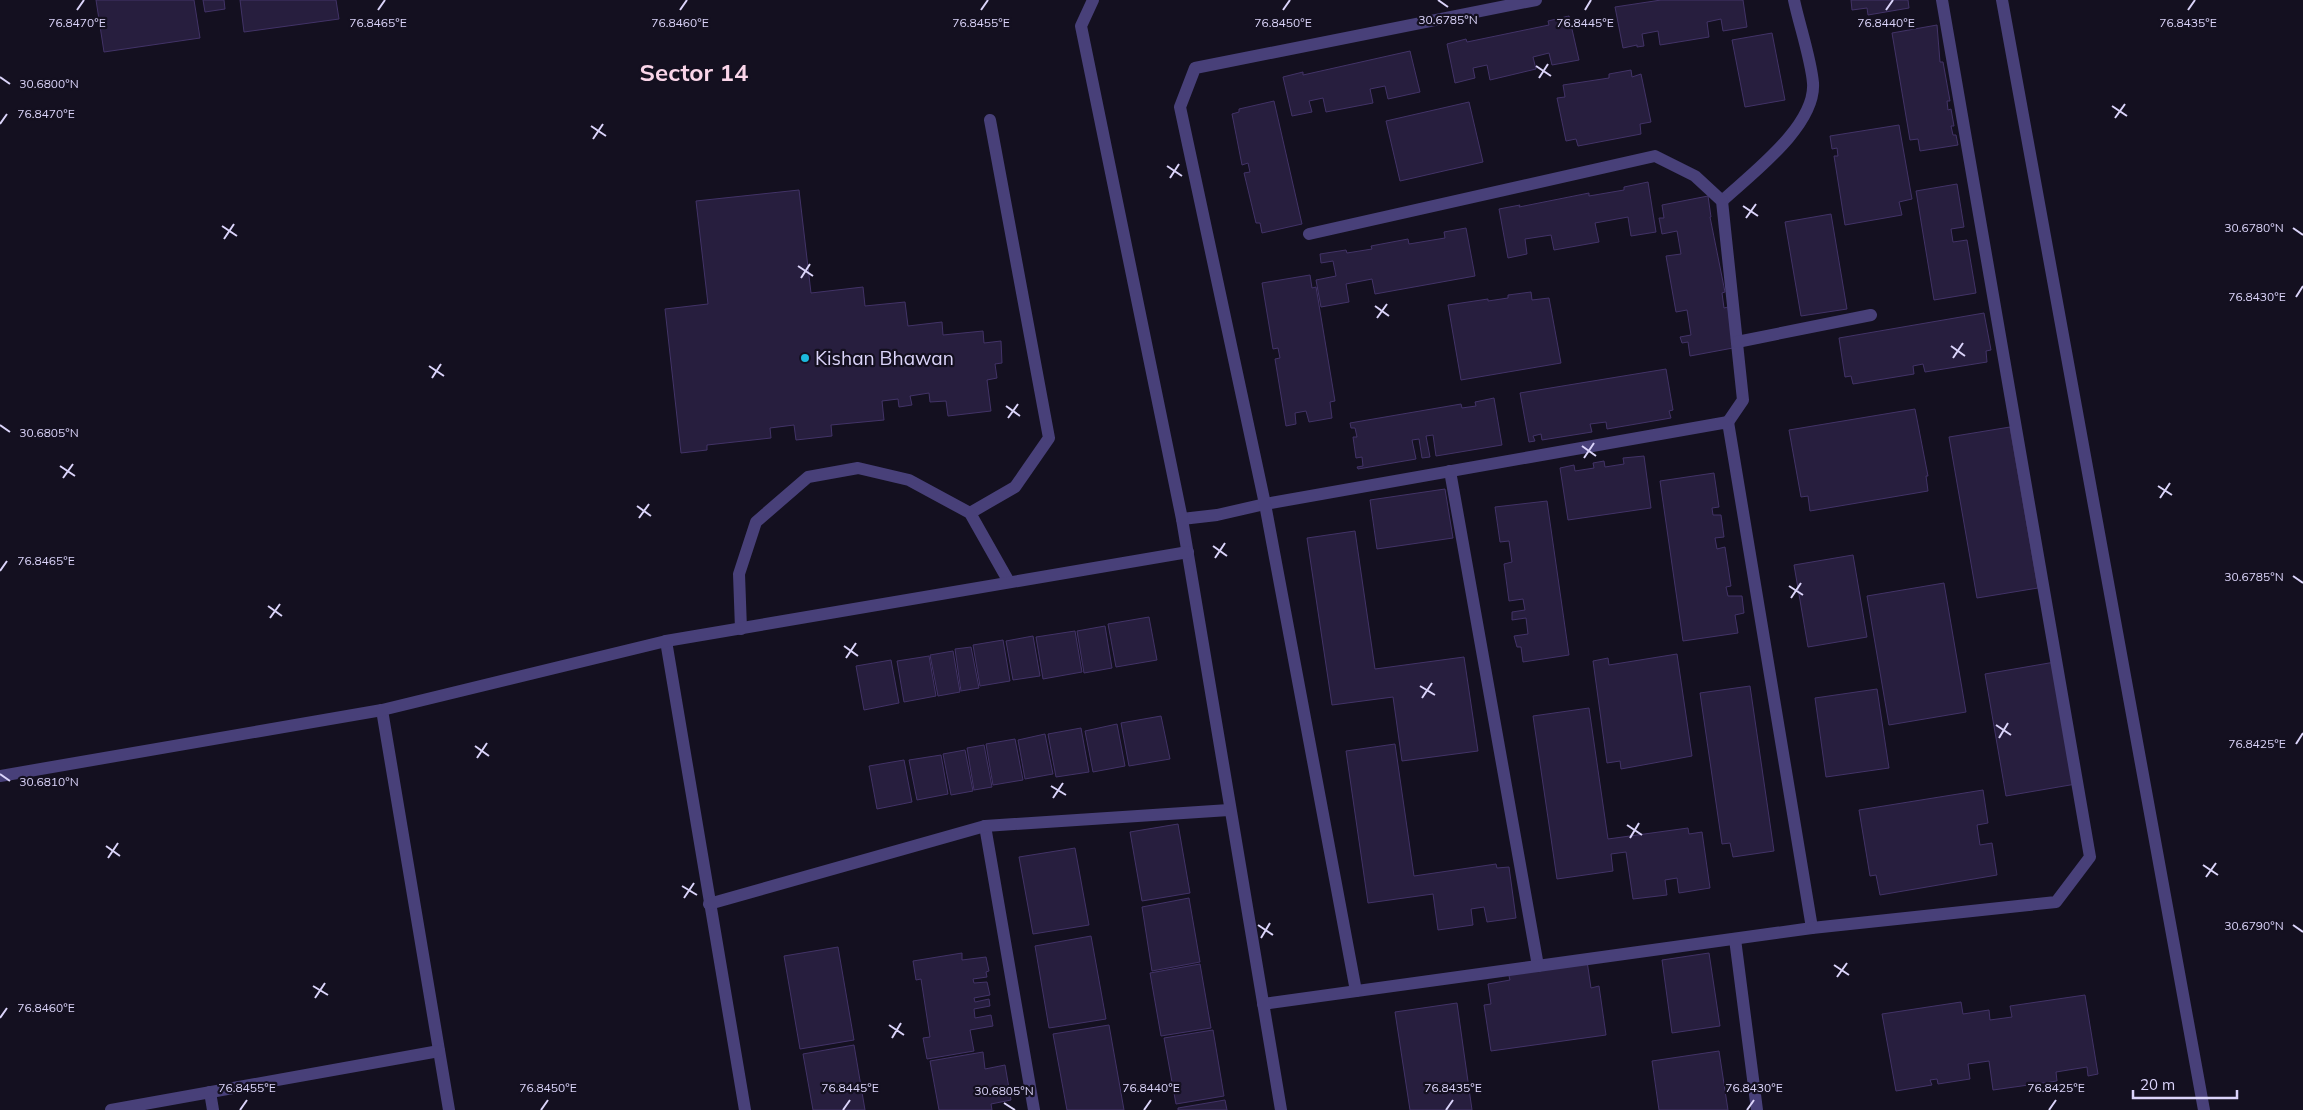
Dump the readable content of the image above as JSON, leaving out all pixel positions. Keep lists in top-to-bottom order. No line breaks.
{"districts":["Sector 14"],"places":["Kishan Bhawan"],"scale_bar":"20 m","coordinates":["30.6785°N","76.8470°E","76.8465°E","76.8460°E","76.8455°E","76.8450°E","76.8445°E","76.8440°E","76.8435°E","30.6800°N","30.6780°N","76.8430°E","30.6805°N","76.8425°E","30.6810°N","30.6790°N"]}
